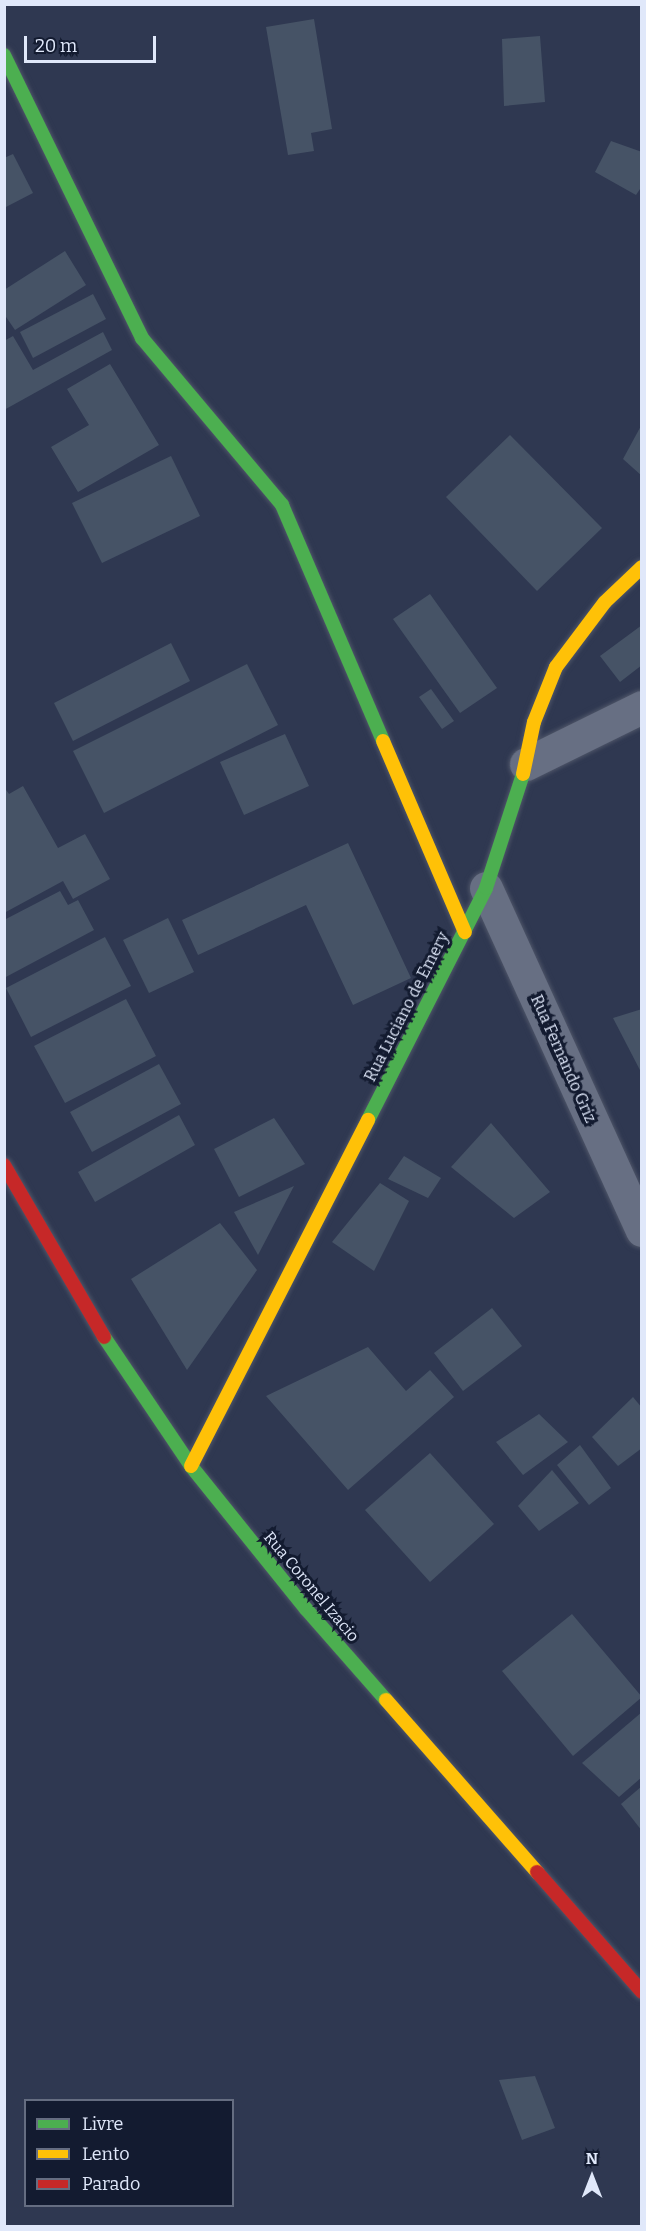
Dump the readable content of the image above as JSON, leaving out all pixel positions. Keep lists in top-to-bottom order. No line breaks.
{"streets":{"street":["Rua Luciano de Emery","Rua Fernando Griz","Rua Coronel Izacio"]},"crossings":[["Rua Luciano de Emery","Rua Fernando Griz"],["Rua Luciano de Emery","Rua Coronel Izacio"]],"legend":["Livre","Lento","Parado"],"scale_bar":"20 m","north":"top"}
